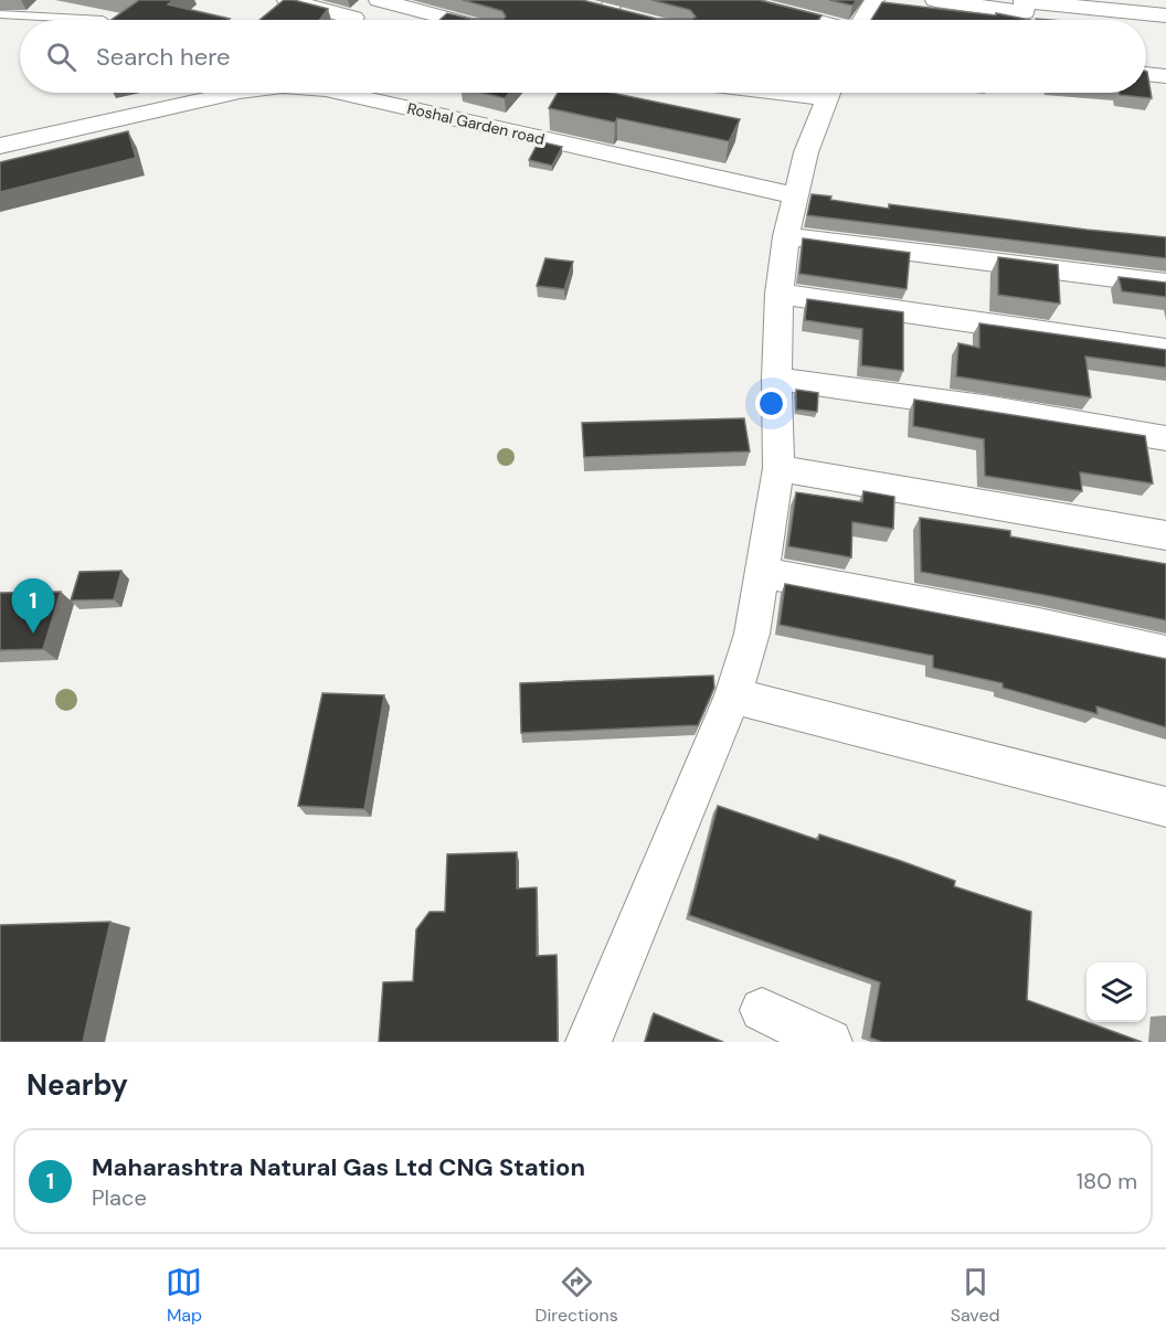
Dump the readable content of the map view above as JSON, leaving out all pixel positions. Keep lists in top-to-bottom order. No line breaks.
{"streets":{"street":["Roshal Garden road"]},"page":{"search":"Search here","pins":"1","heading":"Nearby","list":[{"mark":"1","name":"Maharashtra Natural Gas Ltd CNG Station","note":"Place","value":"180 m"}],"nav":["Map","Directions","Saved"]}}
